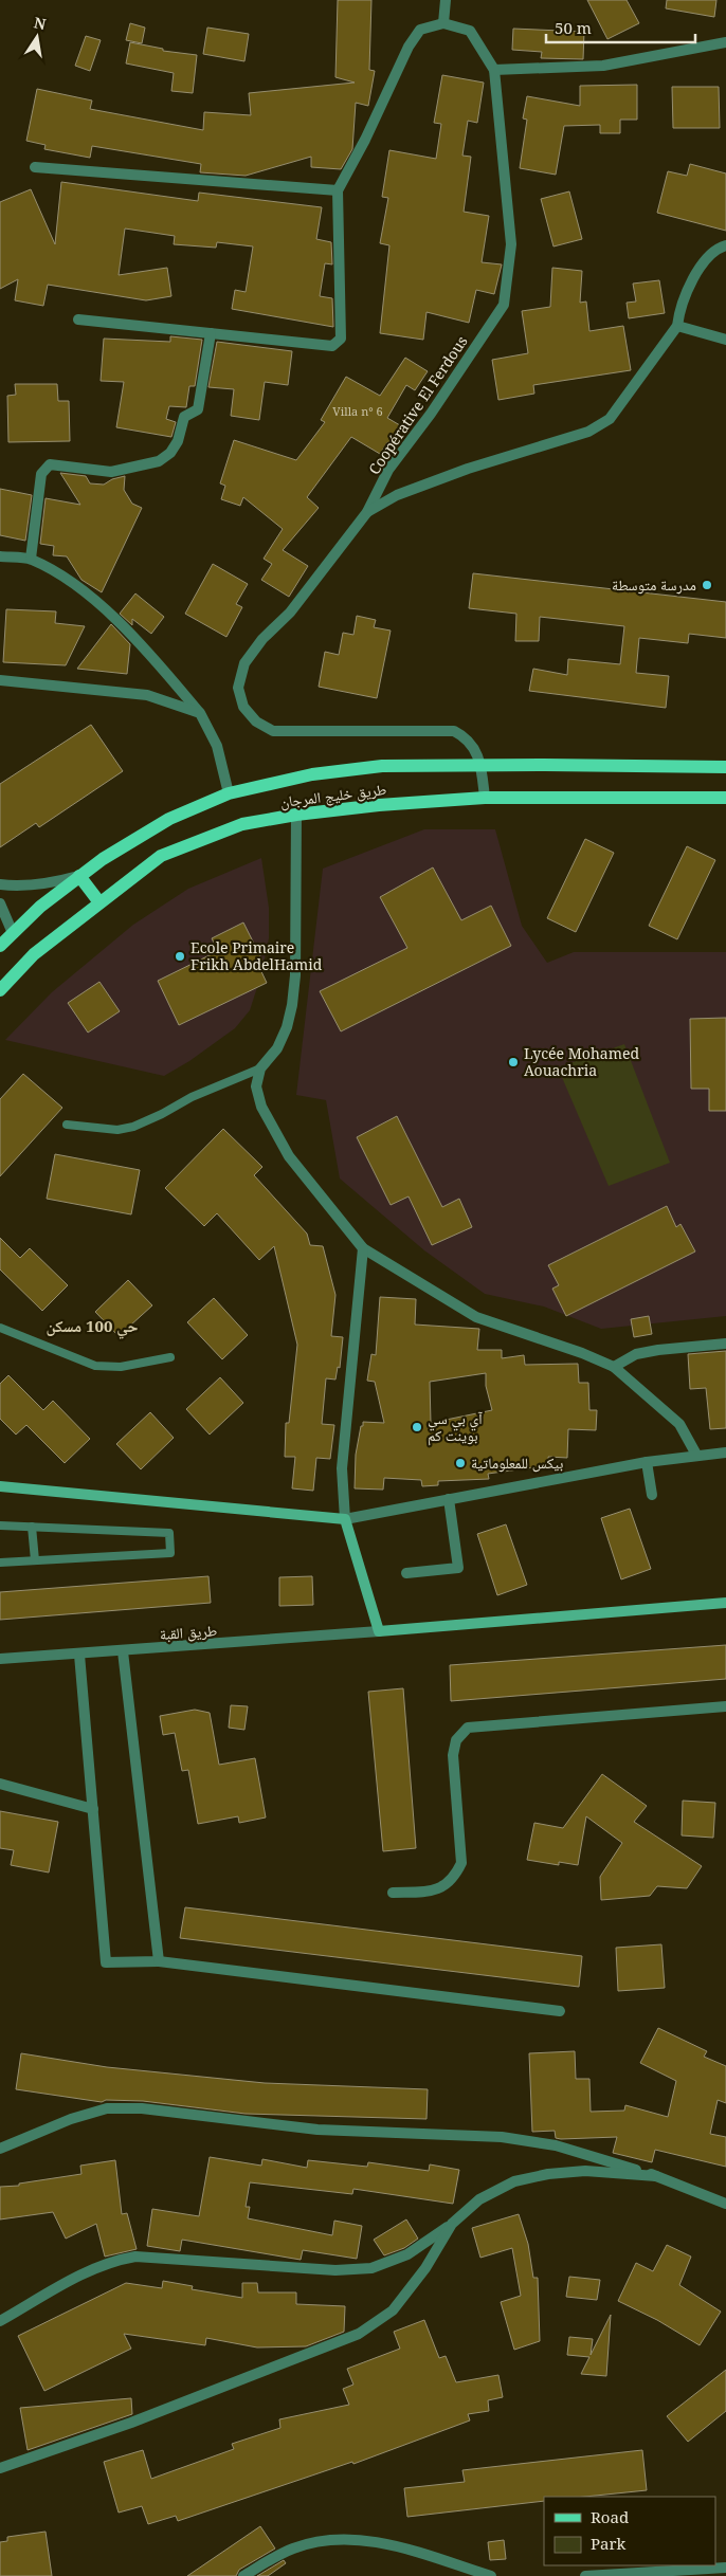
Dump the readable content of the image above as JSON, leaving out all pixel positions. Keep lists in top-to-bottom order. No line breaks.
{"streets":{"main road":["طريق خليج المرجان"],"street":["Coopérative El Ferdous","طريق القبة"]},"districts":["حي 100 مسكن"],"places":["مدرسة متوسطة","Ecole Primaire Frikh AbdelHamid","Lycée Mohamed Aouachria","آي بي سي بوينت كم","بيكس للمعلوماتية"],"house_numbers":["Villa n° 6"],"legend":["Road","Park"],"scale_bar":"50 m","north":"top"}
